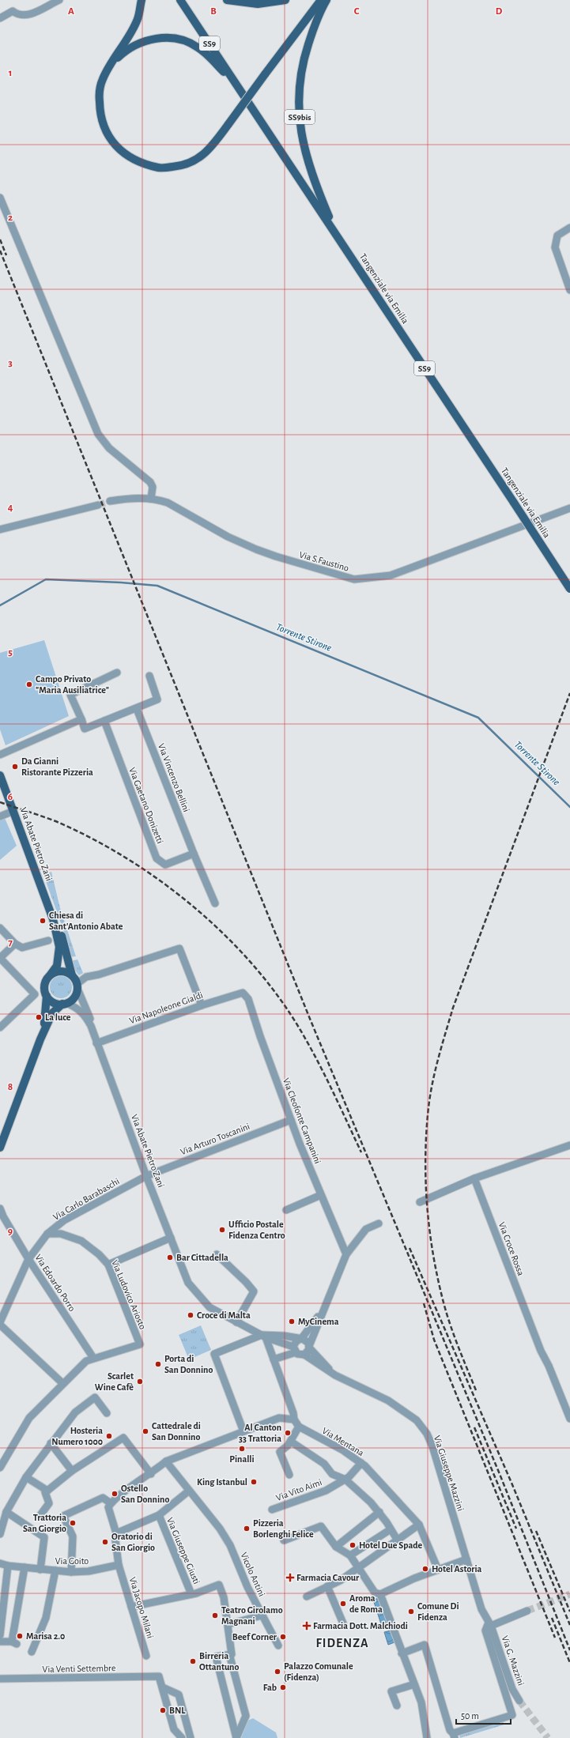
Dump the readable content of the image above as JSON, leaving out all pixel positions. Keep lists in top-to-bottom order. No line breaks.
{"streets":{"main road":["SS9","SS9bis","Tangenziale via Emilia","Via Abate Pietro Zani"],"street":["Via S.Faustino","Via Vincenzo Bellini","Via Gaetano Donizetti","Via Napoleone Gialdi","Via Cleofonte Campanini","Via Arturo Toscanini","Via Carlo Barabaschi","Via Croce Rossa","Via Edoardo Porro","Via Ludovico Ariosto","Via Mentana","Via Giuseppe Mazzini","Via Vito Aimi","Via Giuseppe Giusti","Via Goito","Vicolo Antini","Via Jacopo Milani","Via G. Mazzini","Via Venti Settembre"]},"crossings":[["SS9bis","Tangenziale via Emilia"],["Via Vincenzo Bellini","Via Gaetano Donizetti"],["Via Abate Pietro Zani","Via Napoleone Gialdi"],["Via Abate Pietro Zani","Via Arturo Toscanini"],["Via Abate Pietro Zani","Via Carlo Barabaschi"],["Via Napoleone Gialdi","Via Cleofonte Campanini"],["Via Cleofonte Campanini","Via Arturo Toscanini"],["Via Arturo Toscanini","Via Carlo Barabaschi"],["Via Carlo Barabaschi","Via Edoardo Porro"],["Via Carlo Barabaschi","Via Ludovico Ariosto"],["Via Edoardo Porro","Via Ludovico Ariosto"],["Via Mentana","Via Vito Aimi"],["Via Giuseppe Mazzini","Via G. Mazzini"],["Via Goito","Via Jacopo Milani"]],"districts":["FIDENZA"],"water":["Torrente Stirone"],"places":{"other":["Campo Privato \"Maria Ausiliatrice\"","Da Gianni Ristorante Pizzeria","Chiesa di Sant'Antonio Abate","La luce","Ufficio Postale Fidenza Centro","Bar Cittadella","Croce di Malta","MyCinema","Porta di San Donnino","Scarlet Wine Cafè","Cattedrale di San Donnino","Al Canton 33 Trattoria","Hosteria Numero 1000","Pinalli","King Istanbul","Ostello San Donnino","Trattoria San Giorgio","Pizzeria Borlenghi Felice","Oratorio di San Giorgio","Hotel Due Spade","Hotel Astoria","Aroma de Roma","Comune Di Fidenza","Teatro Girolamo Magnani","Marisa 2.0","Beef Corner","Birreria Ottantuno","Palazzo Comunale (Fidenza)","Fab","BNL"],"health":["Farmacia Cavour","Farmacia Dott. Malchiodi"]},"scale_bar":"50 m","grid":{"columns":["A","B","C","D"],"rows":["1","2","3","4","5","6","7","8","9"]}}
